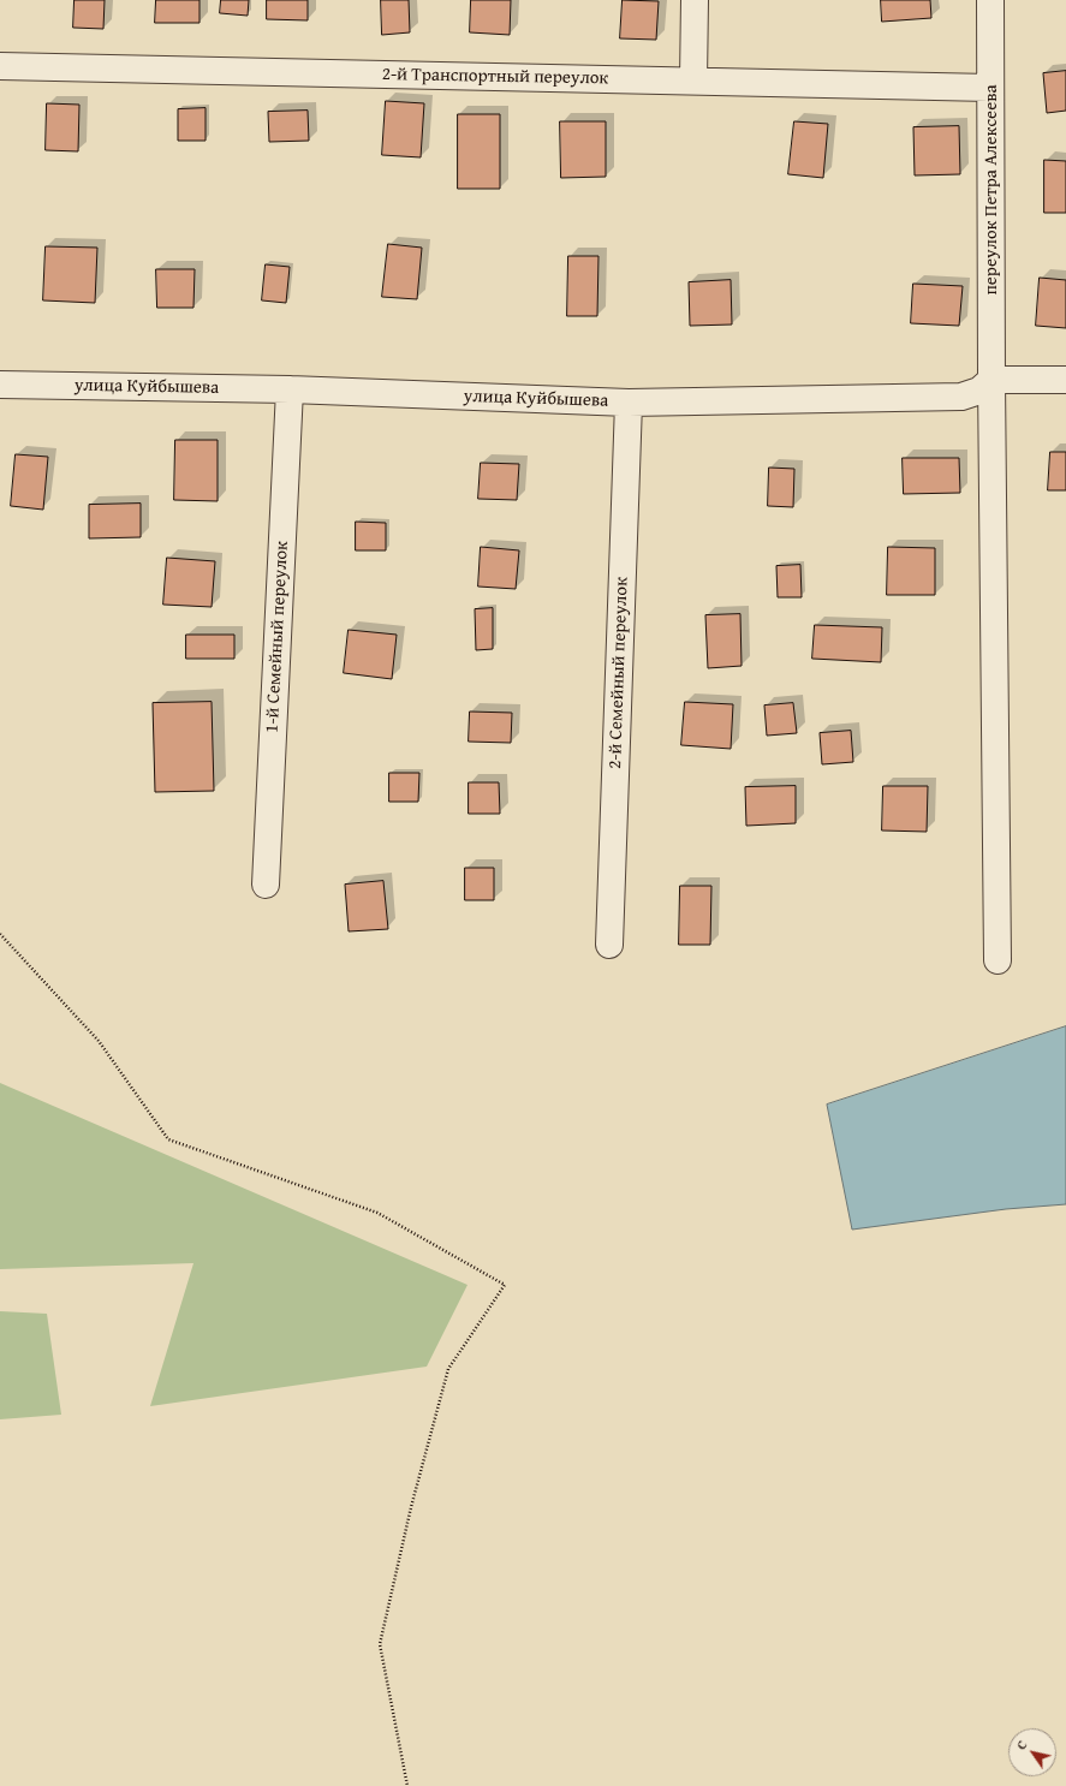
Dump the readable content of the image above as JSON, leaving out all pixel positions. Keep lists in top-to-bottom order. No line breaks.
{"streets":{"street":["2-й Транспортный переулок","переулок Петра Алексеева","улица Куйбышева","1-й Семейный переулок","2-й Семейный переулок"]},"crossings":[["2-й Транспортный переулок","переулок Петра Алексеева"],["переулок Петра Алексеева","улица Куйбышева"],["улица Куйбышева","1-й Семейный переулок"],["улица Куйбышева","2-й Семейный переулок"]],"north":"top left"}
